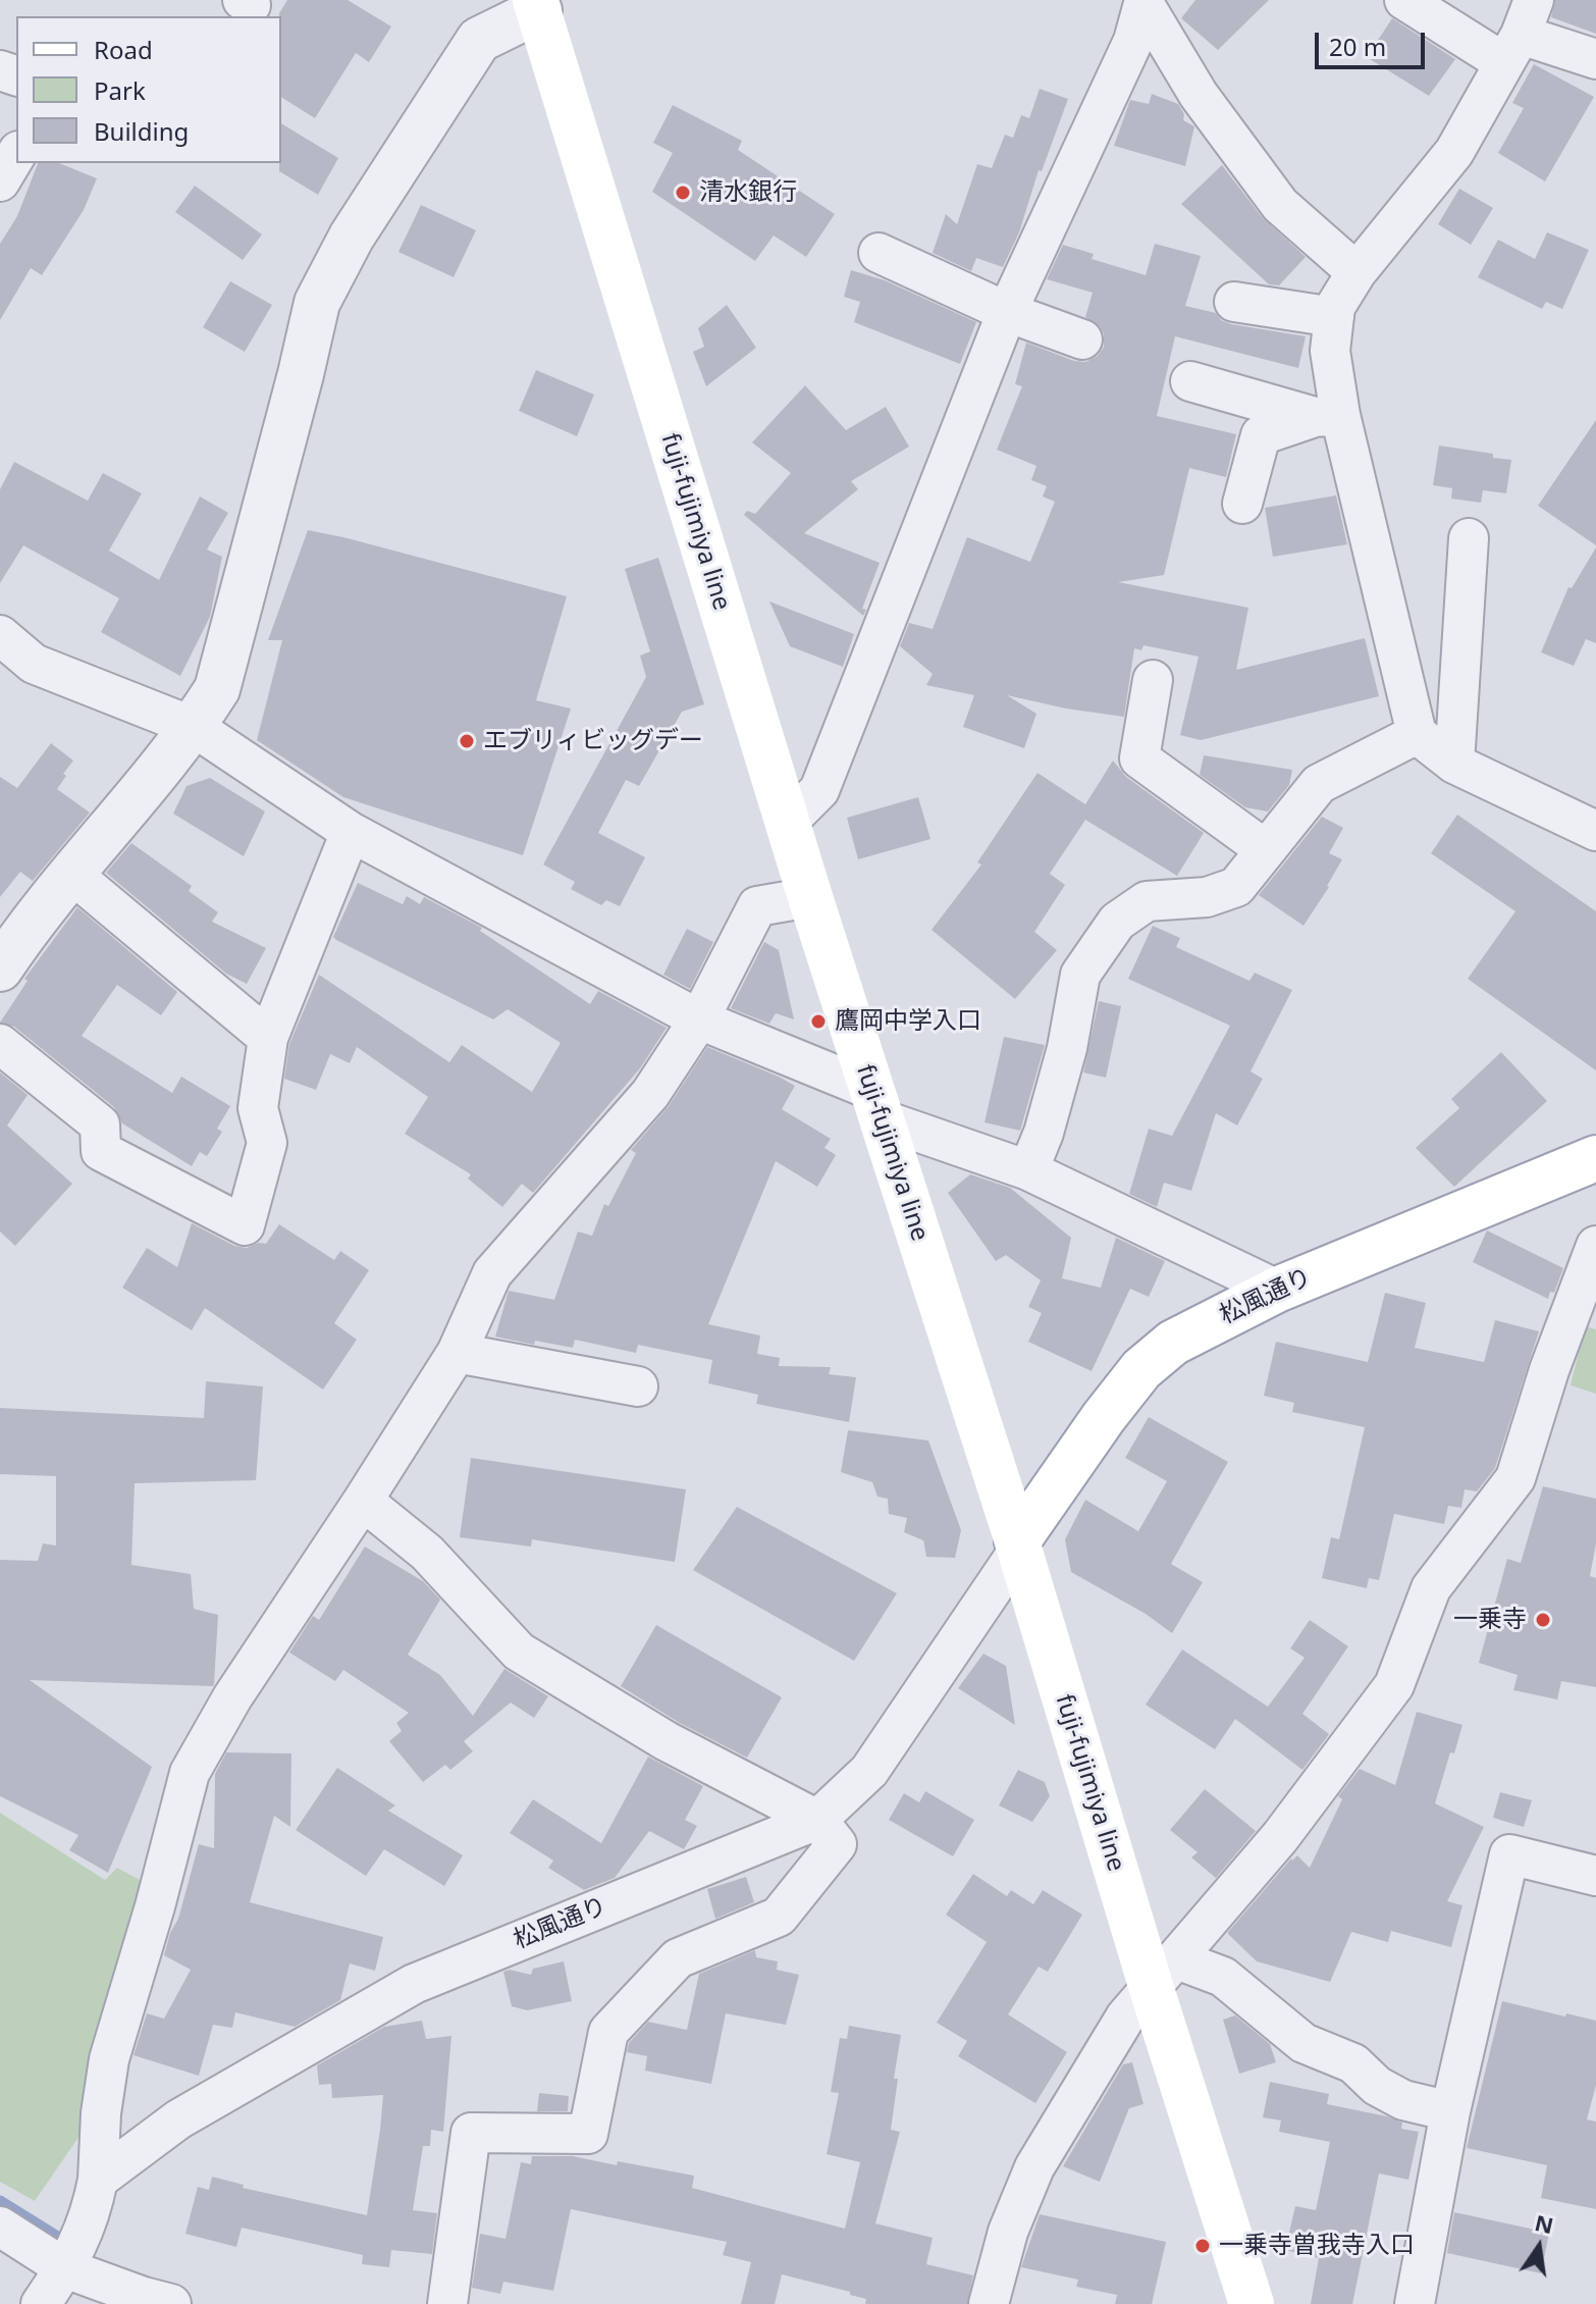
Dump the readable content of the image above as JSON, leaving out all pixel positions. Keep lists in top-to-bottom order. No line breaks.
{"streets":{"main road":["fuji-fujimiya line","松風通り"]},"crossings":[["fuji-fujimiya line","松風通り"]],"places":["清水銀行","エブリィビッグデー","鷹岡中学入口","一乗寺","一乗寺曽我寺入口"],"legend":["Road","Park","Building"],"scale_bar":"20 m","north":"top"}
